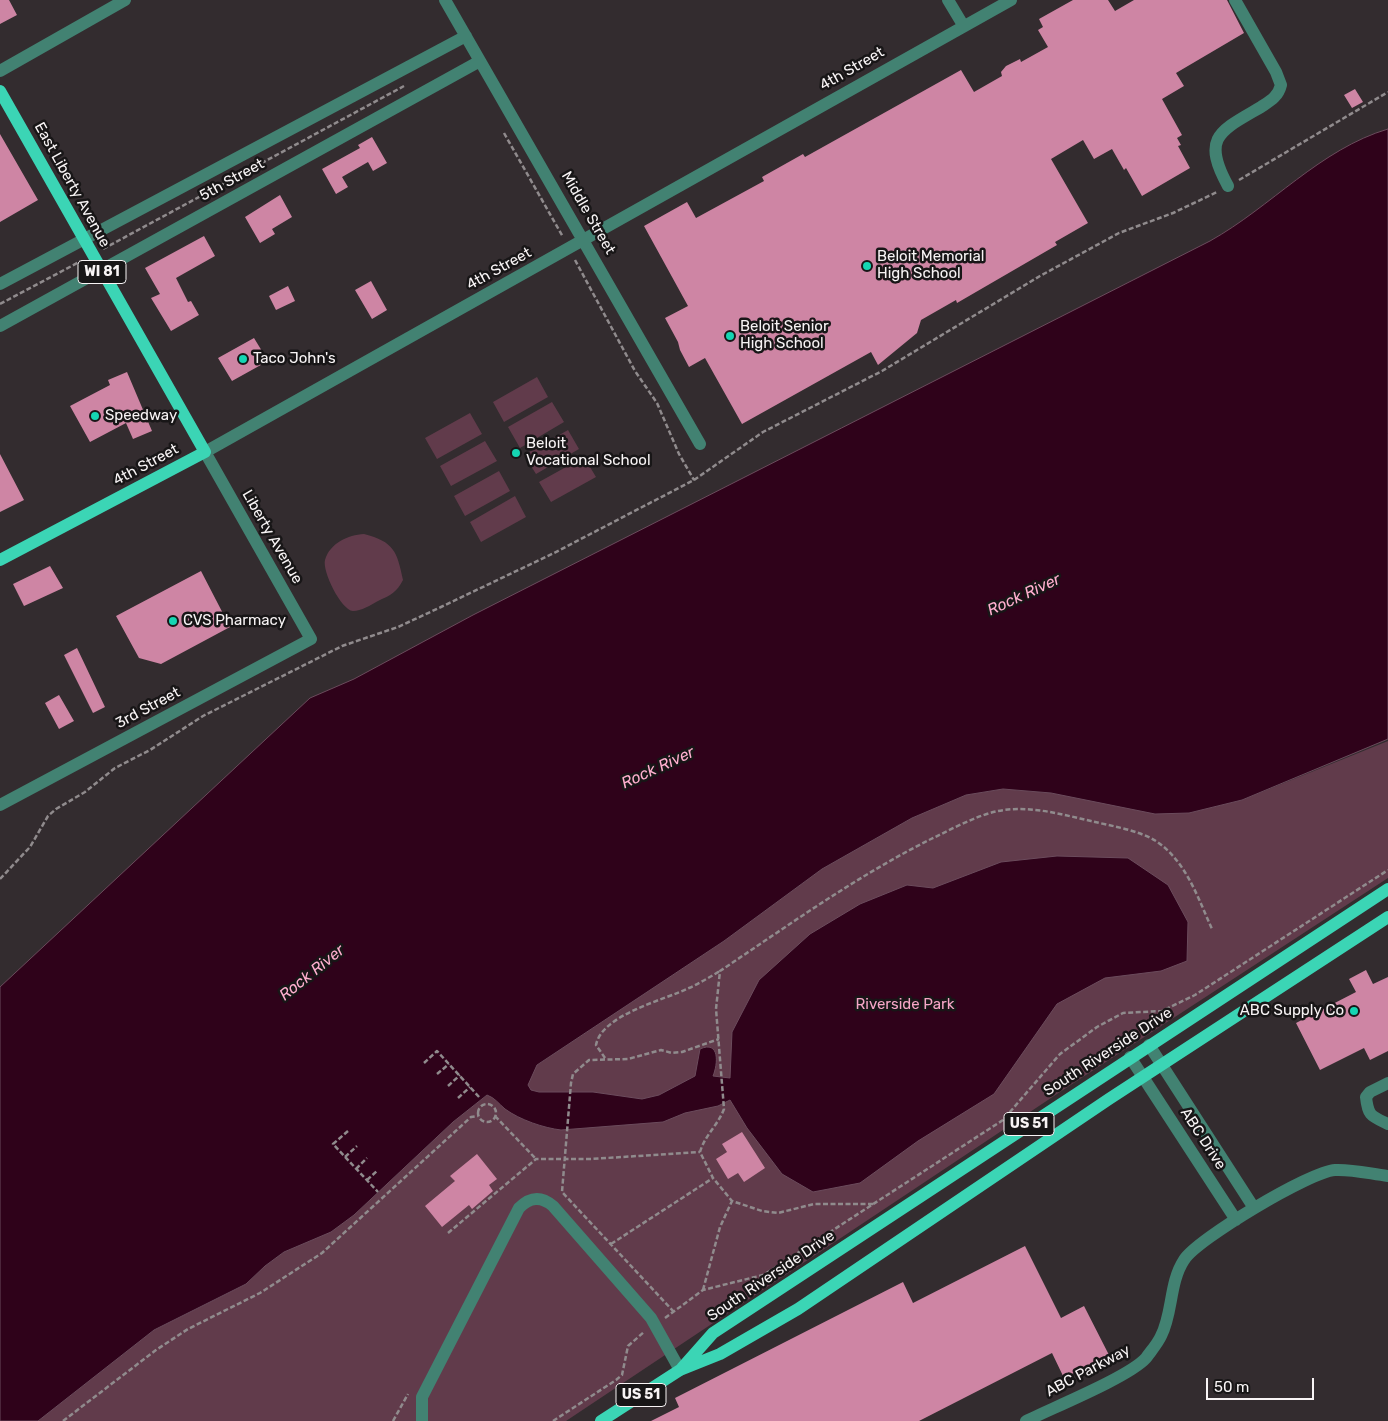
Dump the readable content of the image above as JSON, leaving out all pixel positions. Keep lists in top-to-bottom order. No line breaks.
{"streets":{"main road":["4th Street","East Liberty Avenue","WI 81","South Riverside Drive","US 51"],"street":["5th Street","Middle Street","Liberty Avenue","3rd Street","ABC Drive","ABC Parkway"]},"crossings":[["4th Street","East Liberty Avenue"],["4th Street","Middle Street"],["4th Street","Liberty Avenue"],["5th Street","East Liberty Avenue"],["5th Street","Middle Street"],["East Liberty Avenue","Liberty Avenue"],["Liberty Avenue","3rd Street"],["South Riverside Drive","ABC Drive"],["ABC Drive","ABC Parkway"]],"water":["Rock River"],"parks":["Riverside Park"],"places":["Beloit Memorial High School","Beloit Senior High School","Taco John's","Speedway","Beloit Vocational School","CVS Pharmacy","ABC Supply Co"],"scale_bar":"50 m"}
